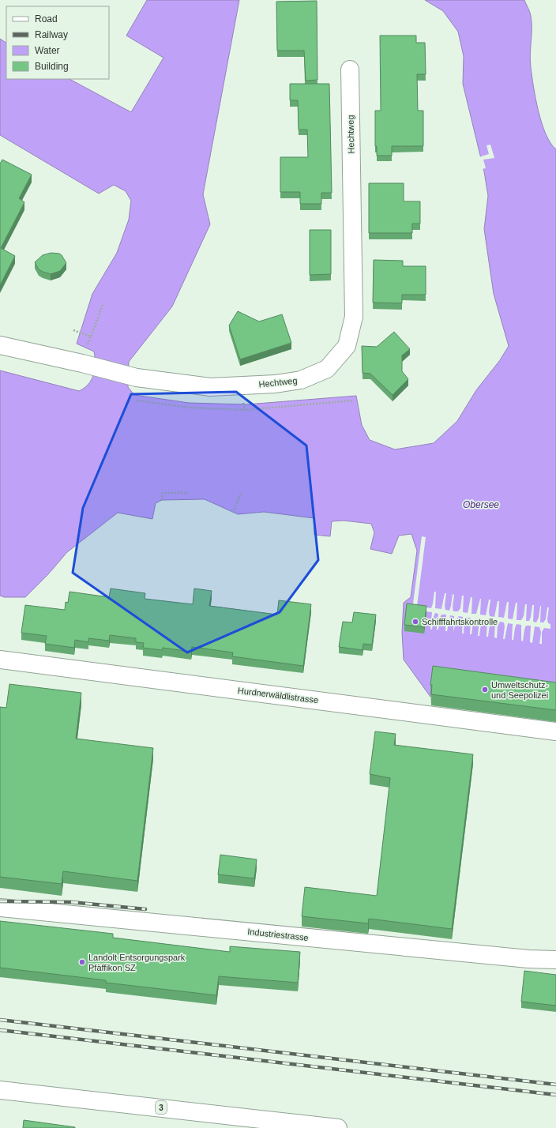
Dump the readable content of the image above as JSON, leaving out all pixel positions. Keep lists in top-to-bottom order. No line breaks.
{"streets":{"street":["Hechtweg","Hurdnerwäldlistrasse","Industriestrasse","3"]},"water":["Obersee"],"places":["Schifffahrtskontrolle","Umweltschutz- und Seepolizei","Landolt Entsorgungspark Pfäffikon SZ"],"legend":["Road","Railway","Water","Building"]}
